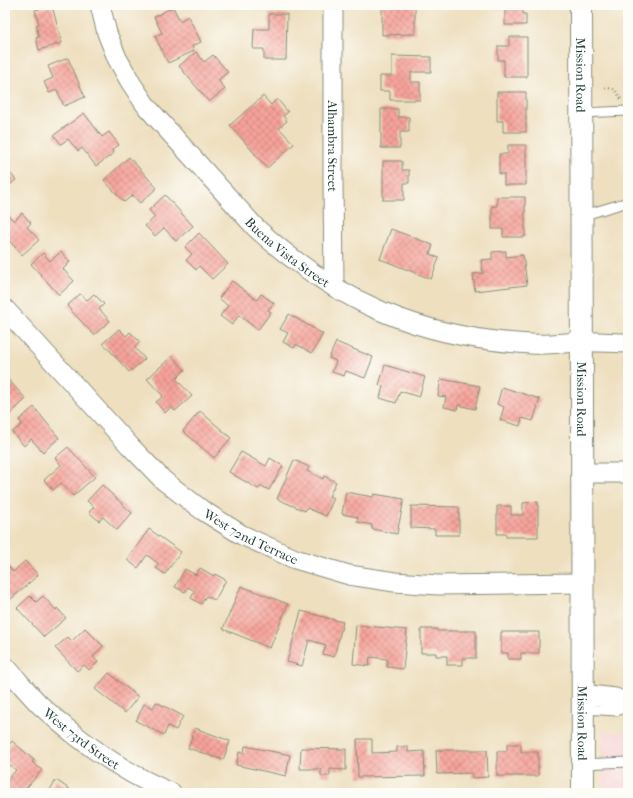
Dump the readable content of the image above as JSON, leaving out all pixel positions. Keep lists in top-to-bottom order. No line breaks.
{"streets":{"main road":["Mission Road"],"street":["Alhambra Street","Buena Vista Street","West 72nd Terrace","West 73rd Street"]},"crossings":[["Mission Road","Buena Vista Street"],["Mission Road","West 72nd Terrace"],["Alhambra Street","Buena Vista Street"]]}
